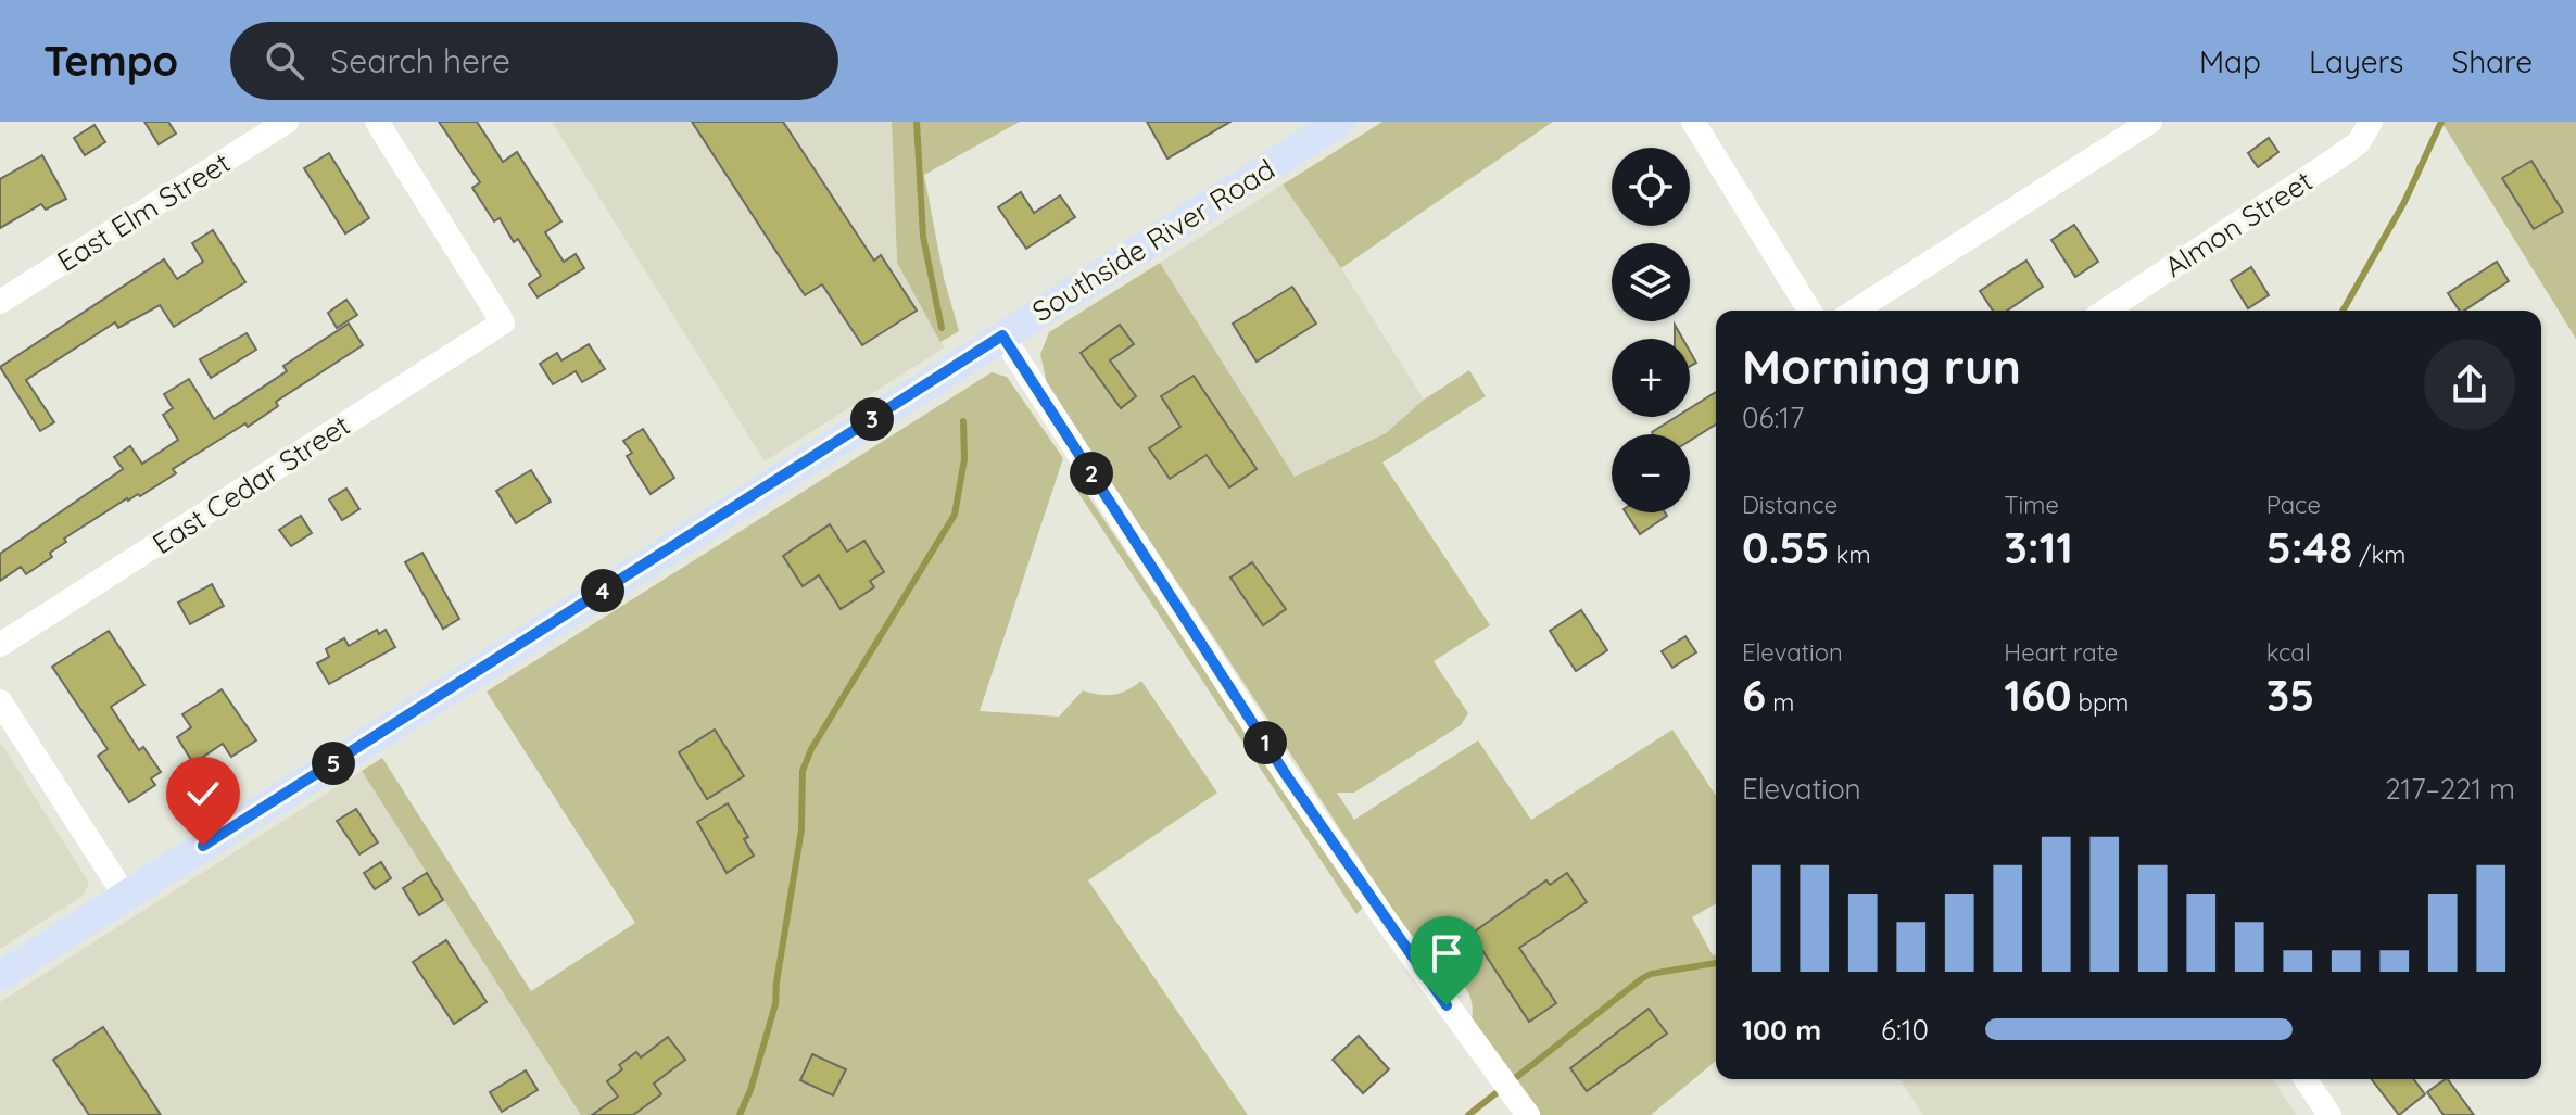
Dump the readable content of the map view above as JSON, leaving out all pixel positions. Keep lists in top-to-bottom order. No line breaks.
{"streets":{"main road":["Southside River Road"],"street":["East Elm Street","Almon Street","East Cedar Street"]},"page":{"header":"Tempo","search":"Search here","nav":["Map","Layers","Share"],"map_buttons":["+","−"],"heading":["Morning run","06:17"],"pins":["3","2","4","1","5"],"stats":[["Distance","0.55 km"],["Time","3:11"],["Pace","5:48 /km"],["Elevation","6 m"],["Heart rate","160 bpm"],["kcal","35"]],"chart":["Elevation","217–221 m"],"list":[{"name":"100 m","note":"6:10"}]}}
